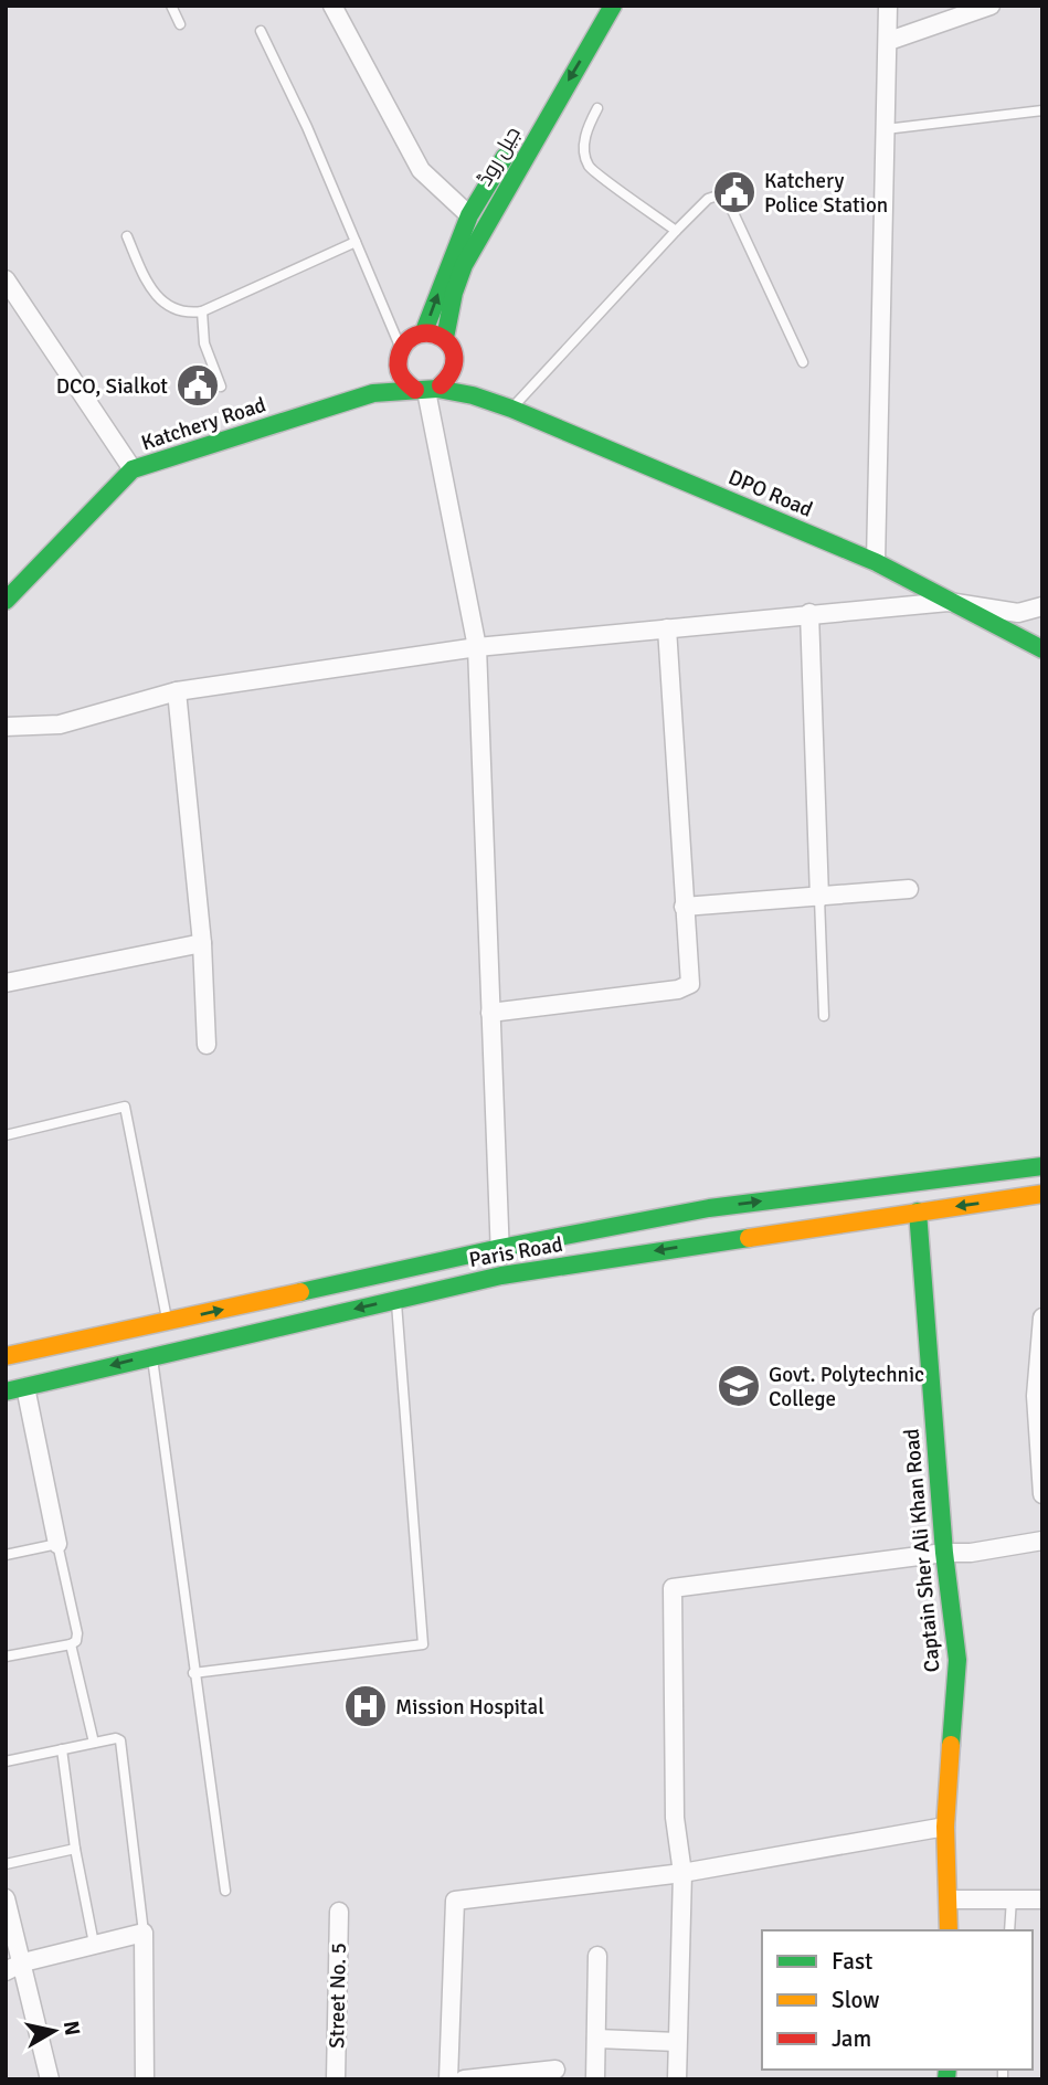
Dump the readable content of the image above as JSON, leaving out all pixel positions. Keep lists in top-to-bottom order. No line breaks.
{"streets":{"main road":["جیل روڈ","Katchery Road","DPO Road","Paris Road","Captain Sher Ali Khan Road"],"street":["Street No. 5"]},"crossings":[["جیل روڈ","DPO Road"],["Katchery Road","DPO Road"],["Paris Road","Captain Sher Ali Khan Road"]],"places":{"public building":["Katchery Police Station","DCO, Sialkot"],"school or university":["Govt. Polytechnic College"],"hospital":["Mission Hospital"]},"legend":["Fast","Slow","Jam"],"north":"right"}
